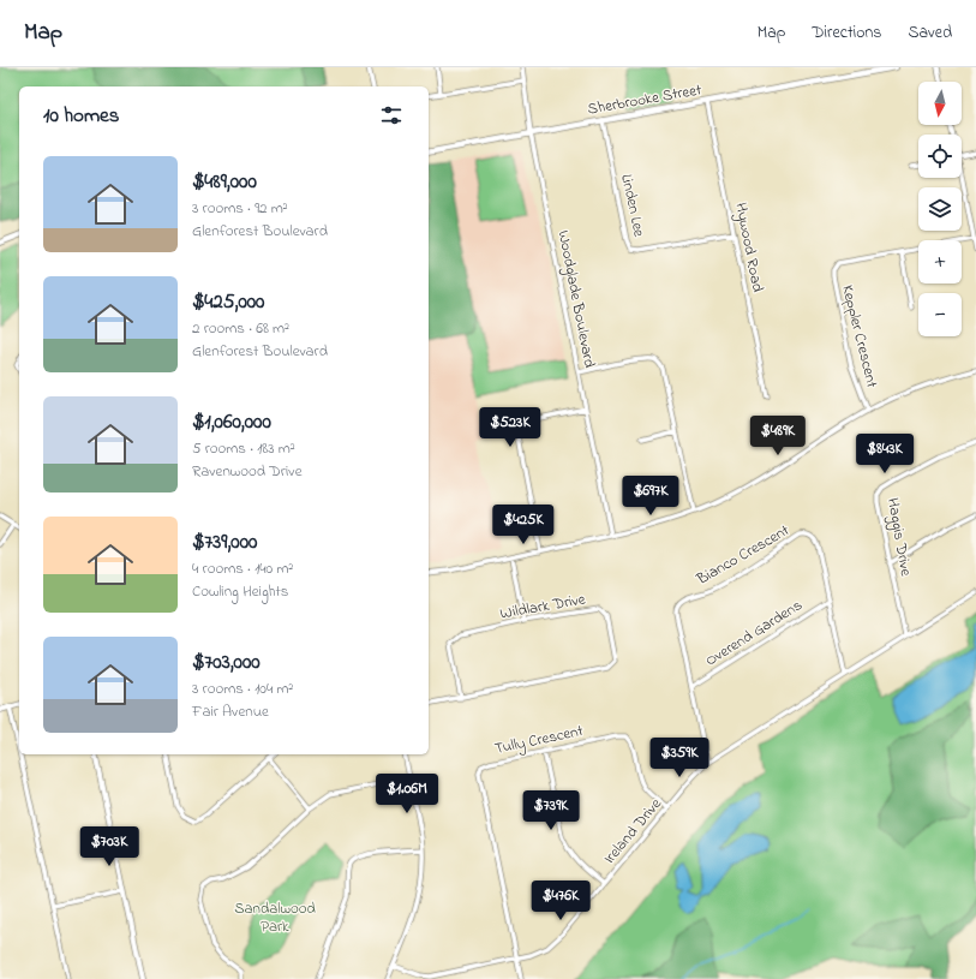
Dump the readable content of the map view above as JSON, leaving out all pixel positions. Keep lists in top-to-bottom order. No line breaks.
{"streets":{"main road":["Sherbrooke Street"],"street":["Linden Lee","Hywood Road","Woodglade Boulevard","Keppler Crescent","Haggis Drive","Bianco Crescent","Wildlark Drive","Overend Gardens","Tully Crescent","Ireland Drive"]},"crossings":[["Sherbrooke Street","Linden Lee"],["Sherbrooke Street","Hywood Road"],["Sherbrooke Street","Woodglade Boulevard"],["Linden Lee","Hywood Road"],["Haggis Drive","Ireland Drive"],["Bianco Crescent","Overend Gardens"],["Bianco Crescent","Ireland Drive"],["Tully Crescent","Ireland Drive"]],"parks":["Sandalwood Park"],"north":"bottom","page":{"header":"Map","nav":["Map","Directions","Saved"],"map_buttons":["+","−"],"heading":"10 homes","list":[{"name":"$489,000","note":"3 rooms · 92 m² · Glenforest Boulevard"},{"name":"$425,000","note":"2 rooms · 68 m² · Glenforest Boulevard"},{"name":"$1,060,000","note":"5 rooms · 183 m² · Ravenwood Drive"},{"name":"$739,000","note":"4 rooms · 140 m² · Cowling Heights"},{"name":"$703,000","note":"3 rooms · 104 m² · Fair Avenue"}],"price":["$523K","$489K","$843K","$697K","$425K","$359K","$1.06M","$739K","$703K","$476K"]}}
